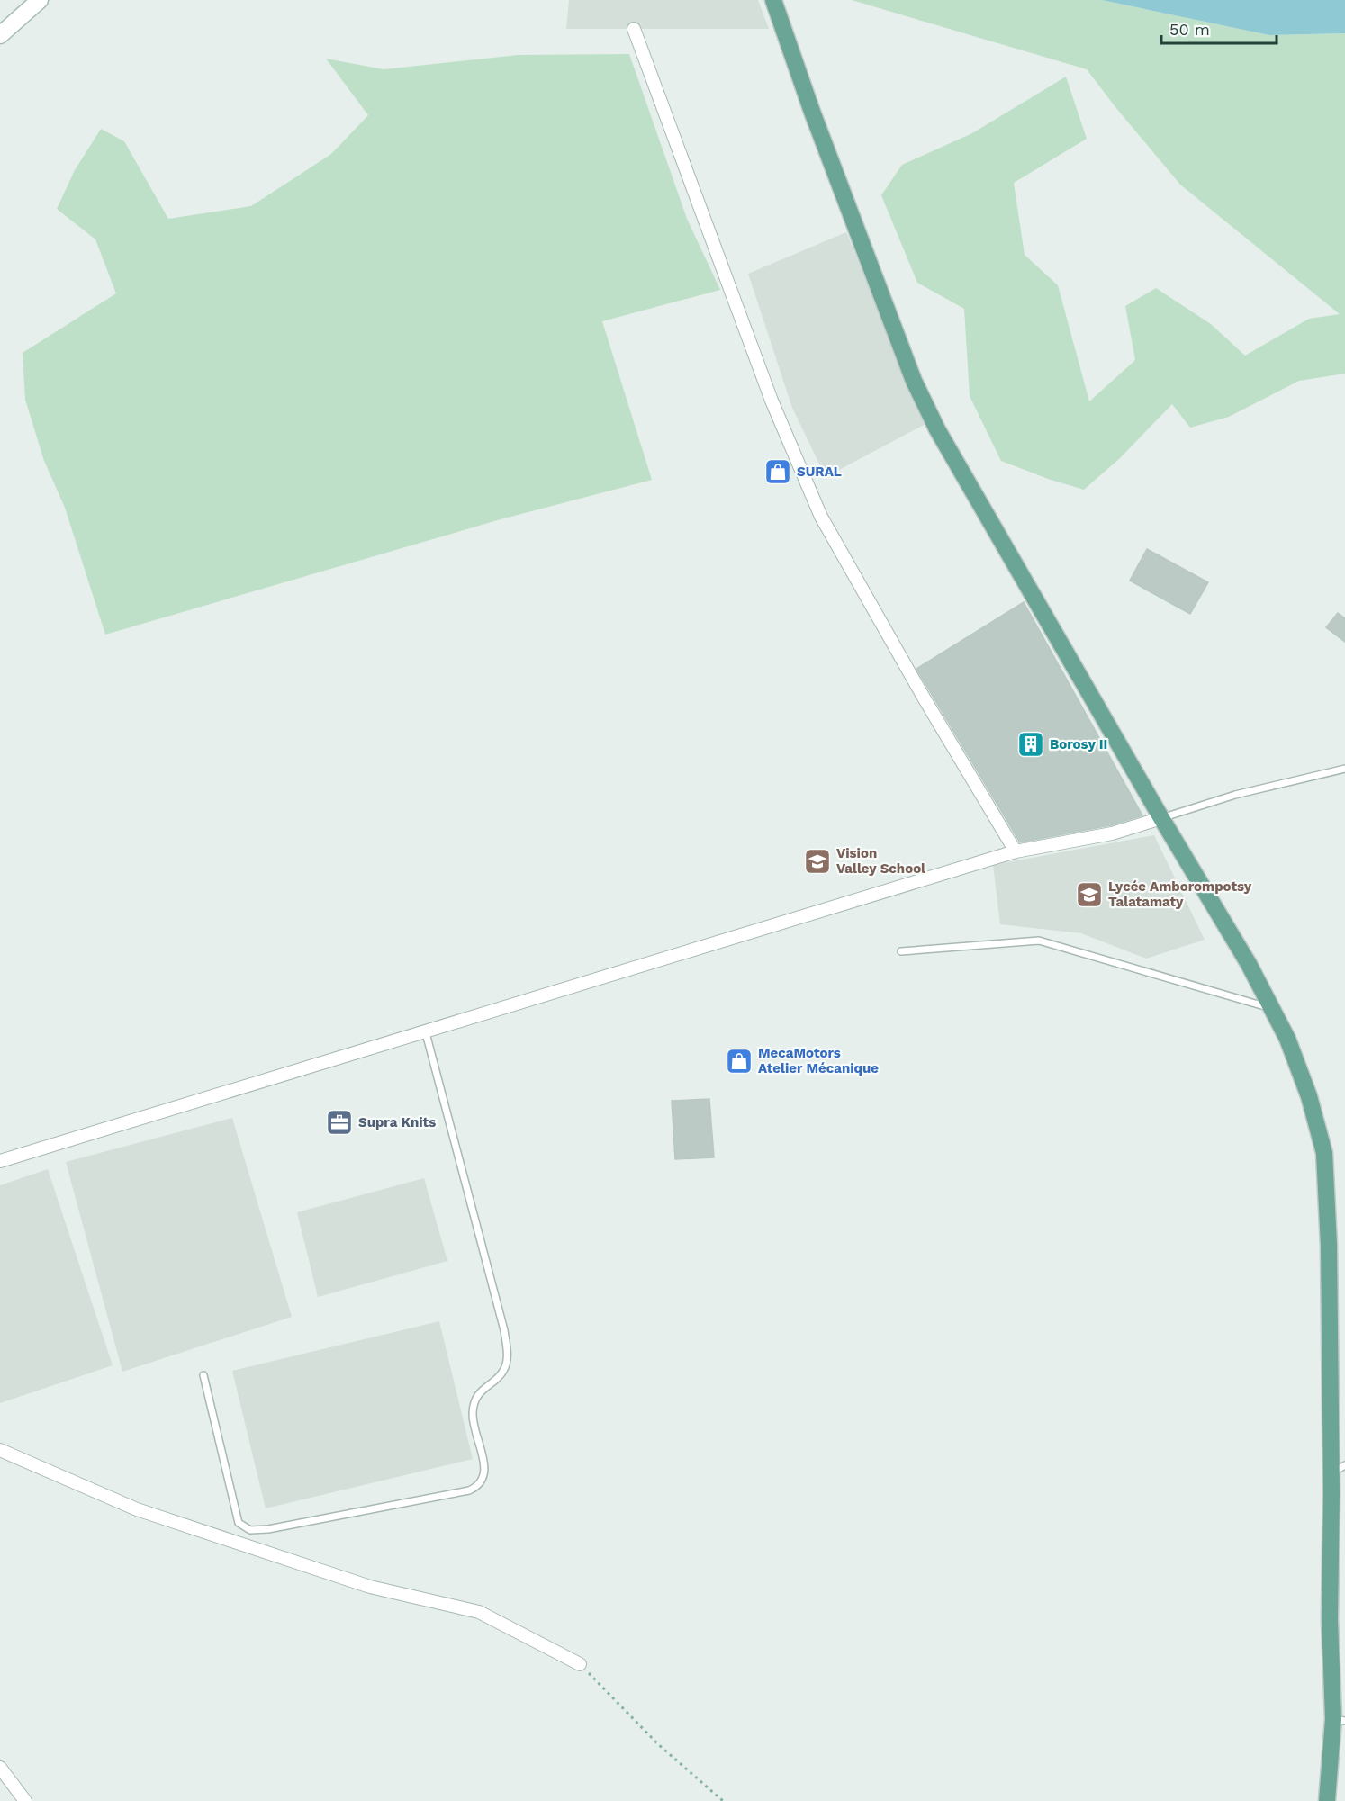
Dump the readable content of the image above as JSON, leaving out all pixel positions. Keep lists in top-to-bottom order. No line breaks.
{"places":{"shop":["SURAL","MecaMotors Atelier Mécanique"],"building":["Borosy II"],"school or university":["Vision Valley School","Lycée Amborompotsy Talatamaty"],"office":["Supra Knits"]},"scale_bar":"50 m"}
